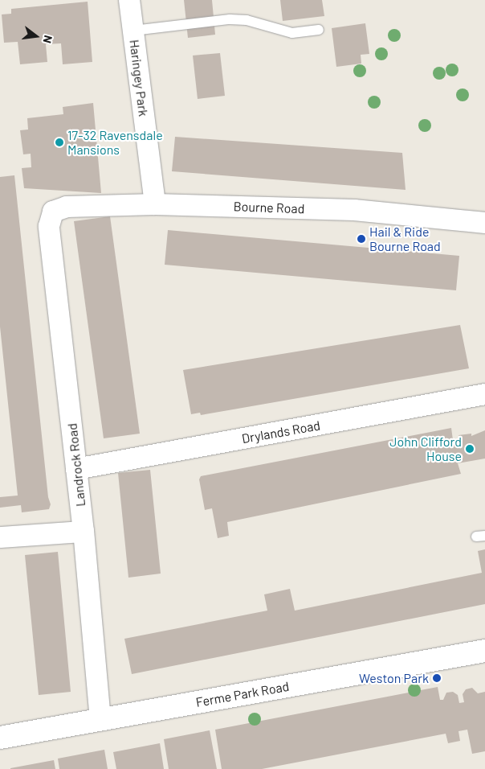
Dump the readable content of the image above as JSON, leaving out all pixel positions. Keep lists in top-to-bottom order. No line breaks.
{"streets":{"street":["Haringey Park","Bourne Road","Drylands Road","Landrock Road","Ferme Park Road"]},"crossings":[["Haringey Park","Bourne Road"],["Bourne Road","Landrock Road"],["Drylands Road","Landrock Road"],["Landrock Road","Ferme Park Road"]],"places":["17-32 Ravensdale Mansions","Hail & Ride Bourne Road","John Clifford House","Weston Park"],"north":"right"}
